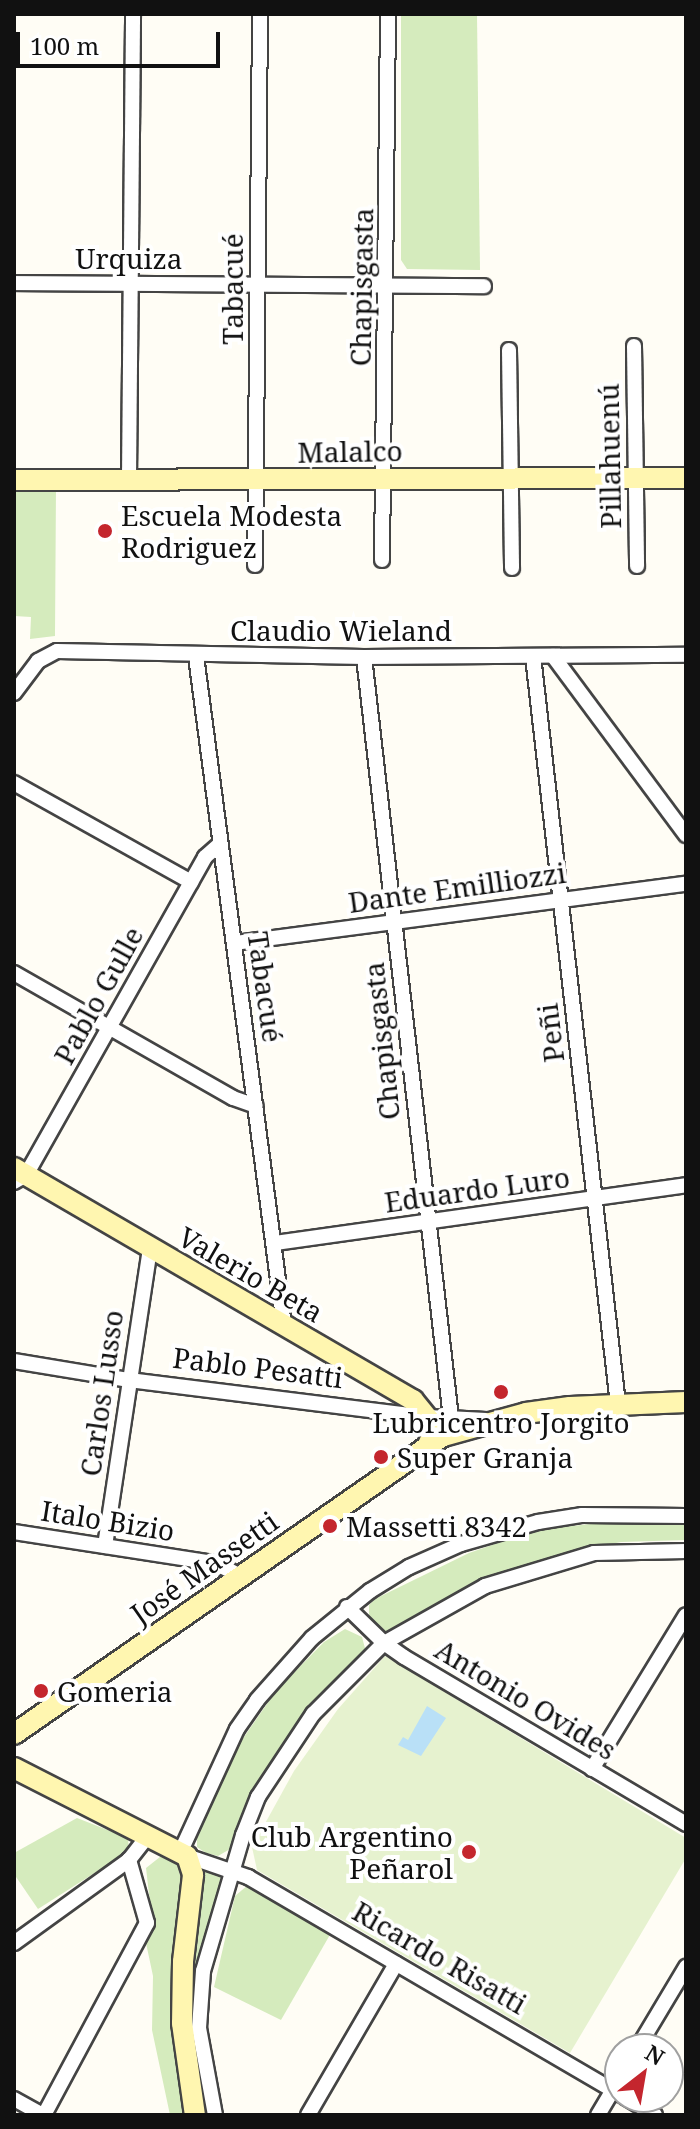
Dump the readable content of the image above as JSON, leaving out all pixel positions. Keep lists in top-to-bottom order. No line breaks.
{"streets":{"main road":["Malalco","Valerio Beta","Pablo Pesatti","José Massetti","Ricardo Risatti"],"street":["Urquiza","Chapisgasta","Tabacué","Pillahuenú","Claudio Wieland","Dante Emilliozzi","Pablo Gulle","Peñi","Eduardo Luro","Carlos Lusso","Italo Bizio","Antonio Ovides"]},"crossings":[["Urquiza","Chapisgasta"],["Urquiza","Tabacué"],["Chapisgasta","Malalco"],["Chapisgasta","Claudio Wieland"],["Chapisgasta","Dante Emilliozzi"],["Chapisgasta","Eduardo Luro"],["Chapisgasta","Pablo Pesatti"],["Tabacué","Malalco"],["Tabacué","Claudio Wieland"],["Tabacué","Dante Emilliozzi"],["Tabacué","Pablo Gulle"],["Tabacué","Eduardo Luro"],["Tabacué","Valerio Beta"],["Malalco","Pillahuenú"],["Claudio Wieland","Peñi"],["Dante Emilliozzi","Peñi"],["Pablo Gulle","Valerio Beta"],["Peñi","Eduardo Luro"],["Peñi","Pablo Pesatti"],["Valerio Beta","Pablo Pesatti"],["Valerio Beta","Carlos Lusso"],["Pablo Pesatti","Carlos Lusso"],["Pablo Pesatti","José Massetti"],["Carlos Lusso","Italo Bizio"],["Italo Bizio","José Massetti"]],"places":["Escuela Modesta Rodriguez","Lubricentro Jorgito","Super Granja","Massetti 8342","Gomeria","Club Argentino Peñarol"],"scale_bar":"100 m","north":"top right"}
